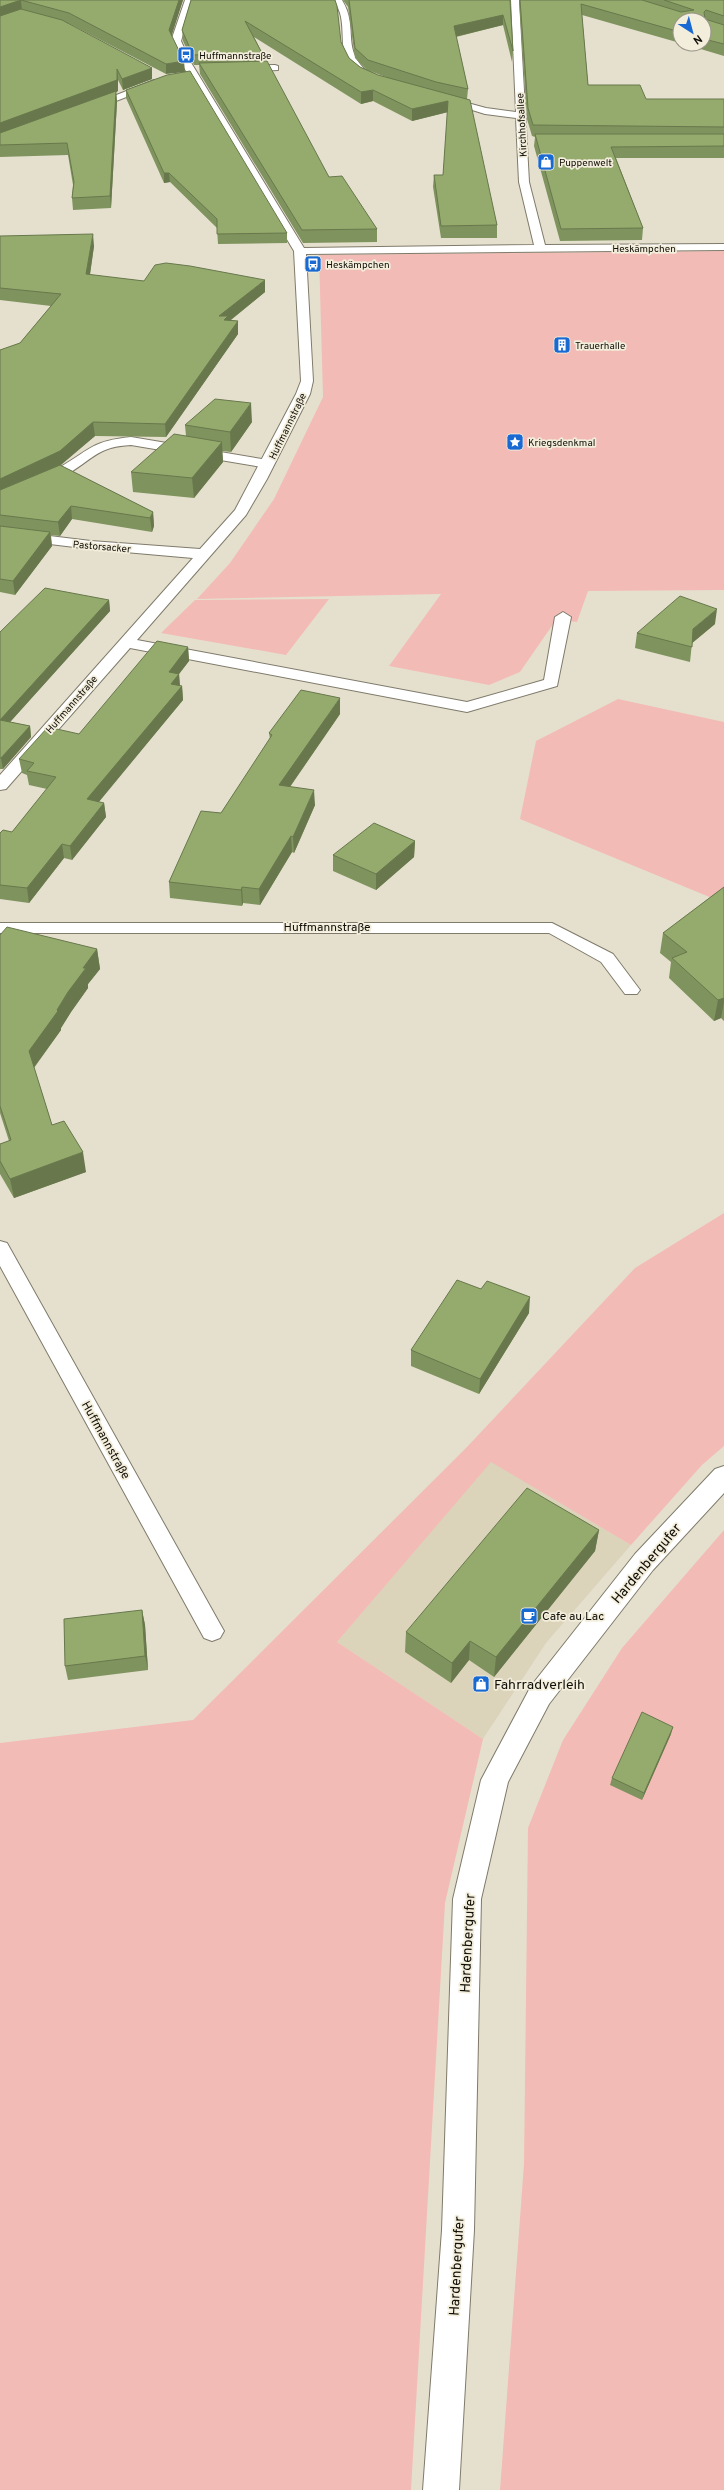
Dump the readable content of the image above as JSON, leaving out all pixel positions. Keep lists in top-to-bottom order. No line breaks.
{"streets":{"street":["Kirchhofsallee","Heskämpchen","Huffmannstraße","Pastorsacker","Hardenbergufer"]},"crossings":[["Kirchhofsallee","Heskämpchen"],["Heskämpchen","Huffmannstraße"],["Huffmannstraße","Pastorsacker"]],"places":{"bus stop":["Huffmannstraße","Heskämpchen"],"shop":["Puppenwelt","Fahrradverleih"],"building":["Trauerhalle"],"place":["Kriegsdenkmal"],"cafe":["Cafe au Lac"]},"north":"bottom right"}
